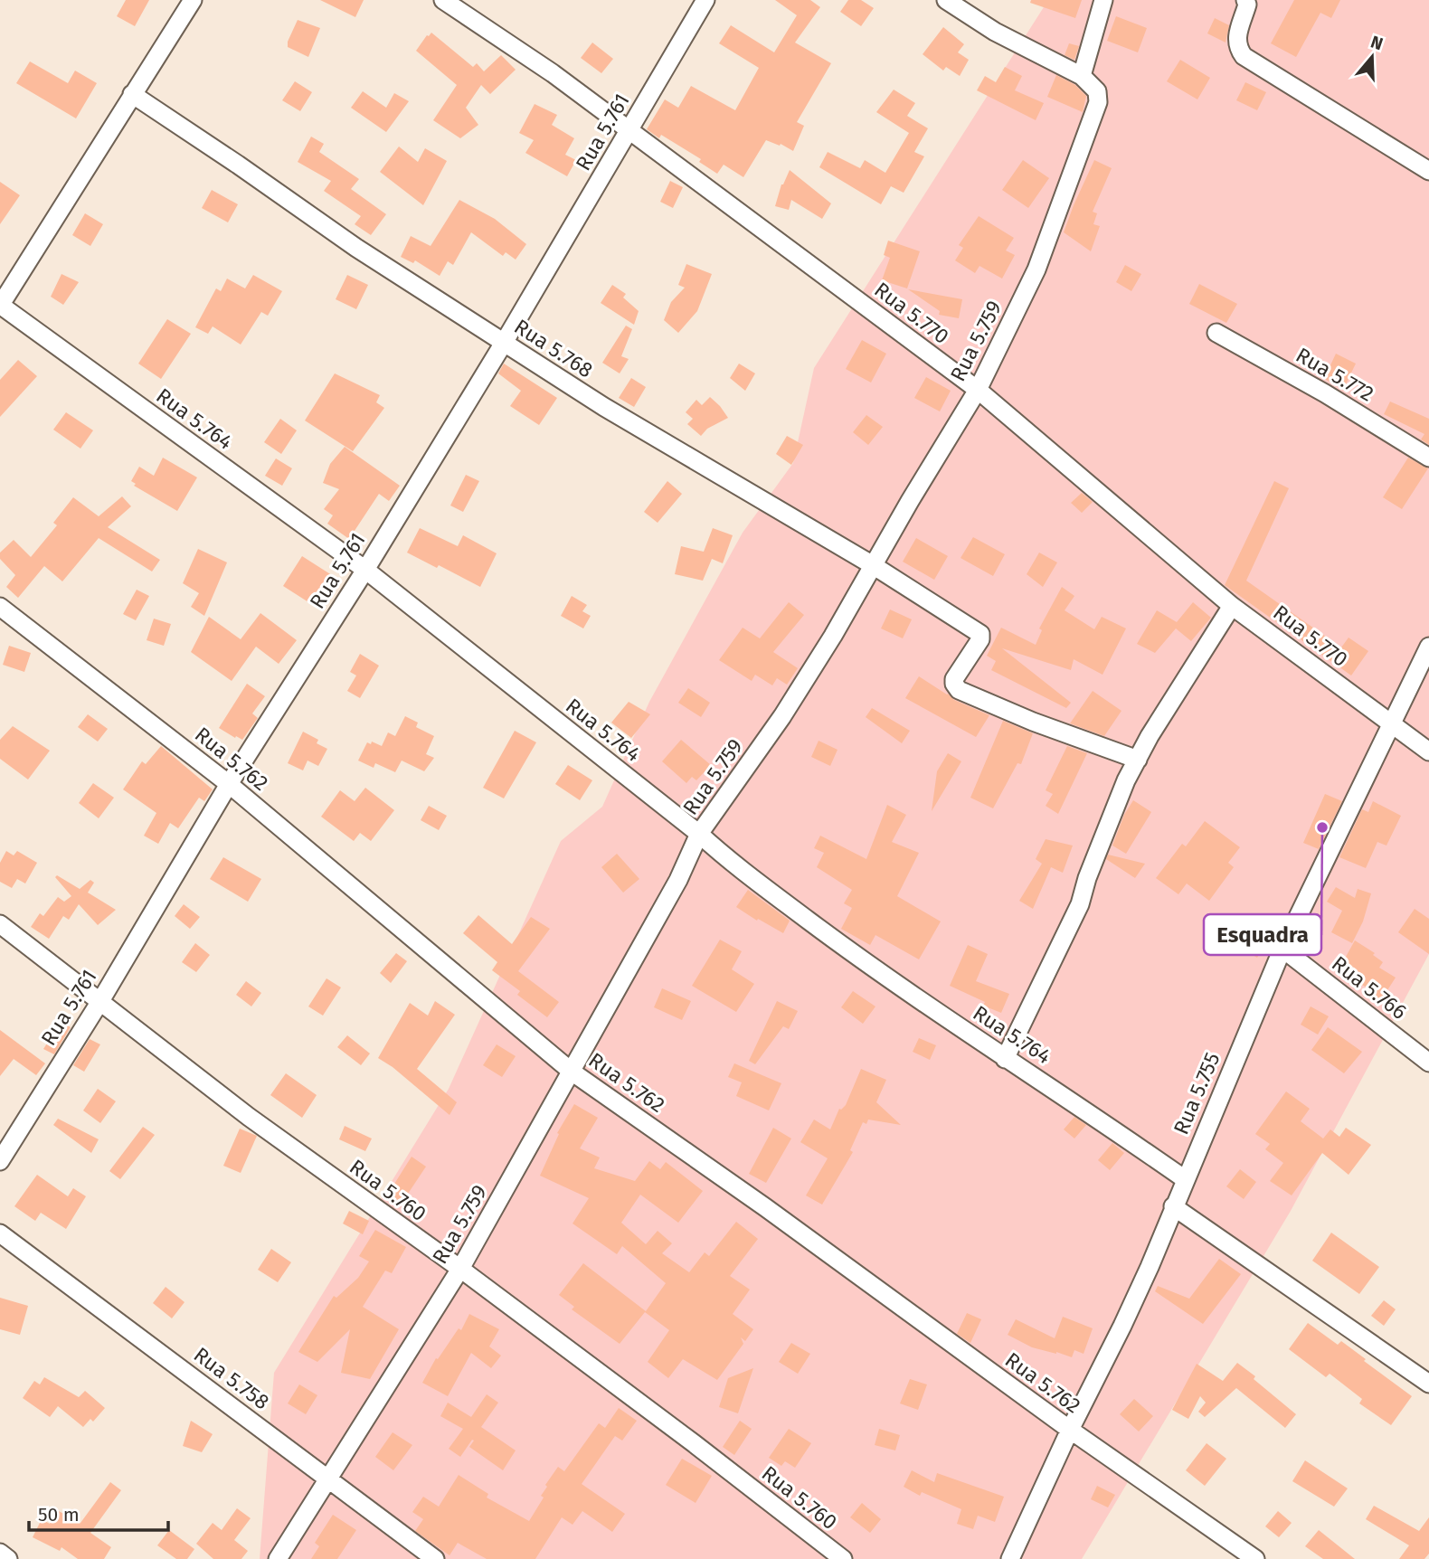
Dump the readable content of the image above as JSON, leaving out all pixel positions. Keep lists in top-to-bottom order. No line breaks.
{"streets":{"street":["Rua 5.761","Rua 5.770","Rua 5.759","Rua 5.768","Rua 5.772","Rua 5.764","Rua 5.762","Rua 5.766","Rua 5.755","Rua 5.760","Rua 5.758"]},"crossings":[["Rua 5.761","Rua 5.770"],["Rua 5.761","Rua 5.768"],["Rua 5.761","Rua 5.764"],["Rua 5.761","Rua 5.762"],["Rua 5.761","Rua 5.760"],["Rua 5.770","Rua 5.759"],["Rua 5.770","Rua 5.755"],["Rua 5.759","Rua 5.768"],["Rua 5.759","Rua 5.764"],["Rua 5.759","Rua 5.762"],["Rua 5.759","Rua 5.760"],["Rua 5.759","Rua 5.758"],["Rua 5.764","Rua 5.755"],["Rua 5.762","Rua 5.755"],["Rua 5.766","Rua 5.755"]],"places":["Esquadra"],"scale_bar":"50 m","north":"top"}
